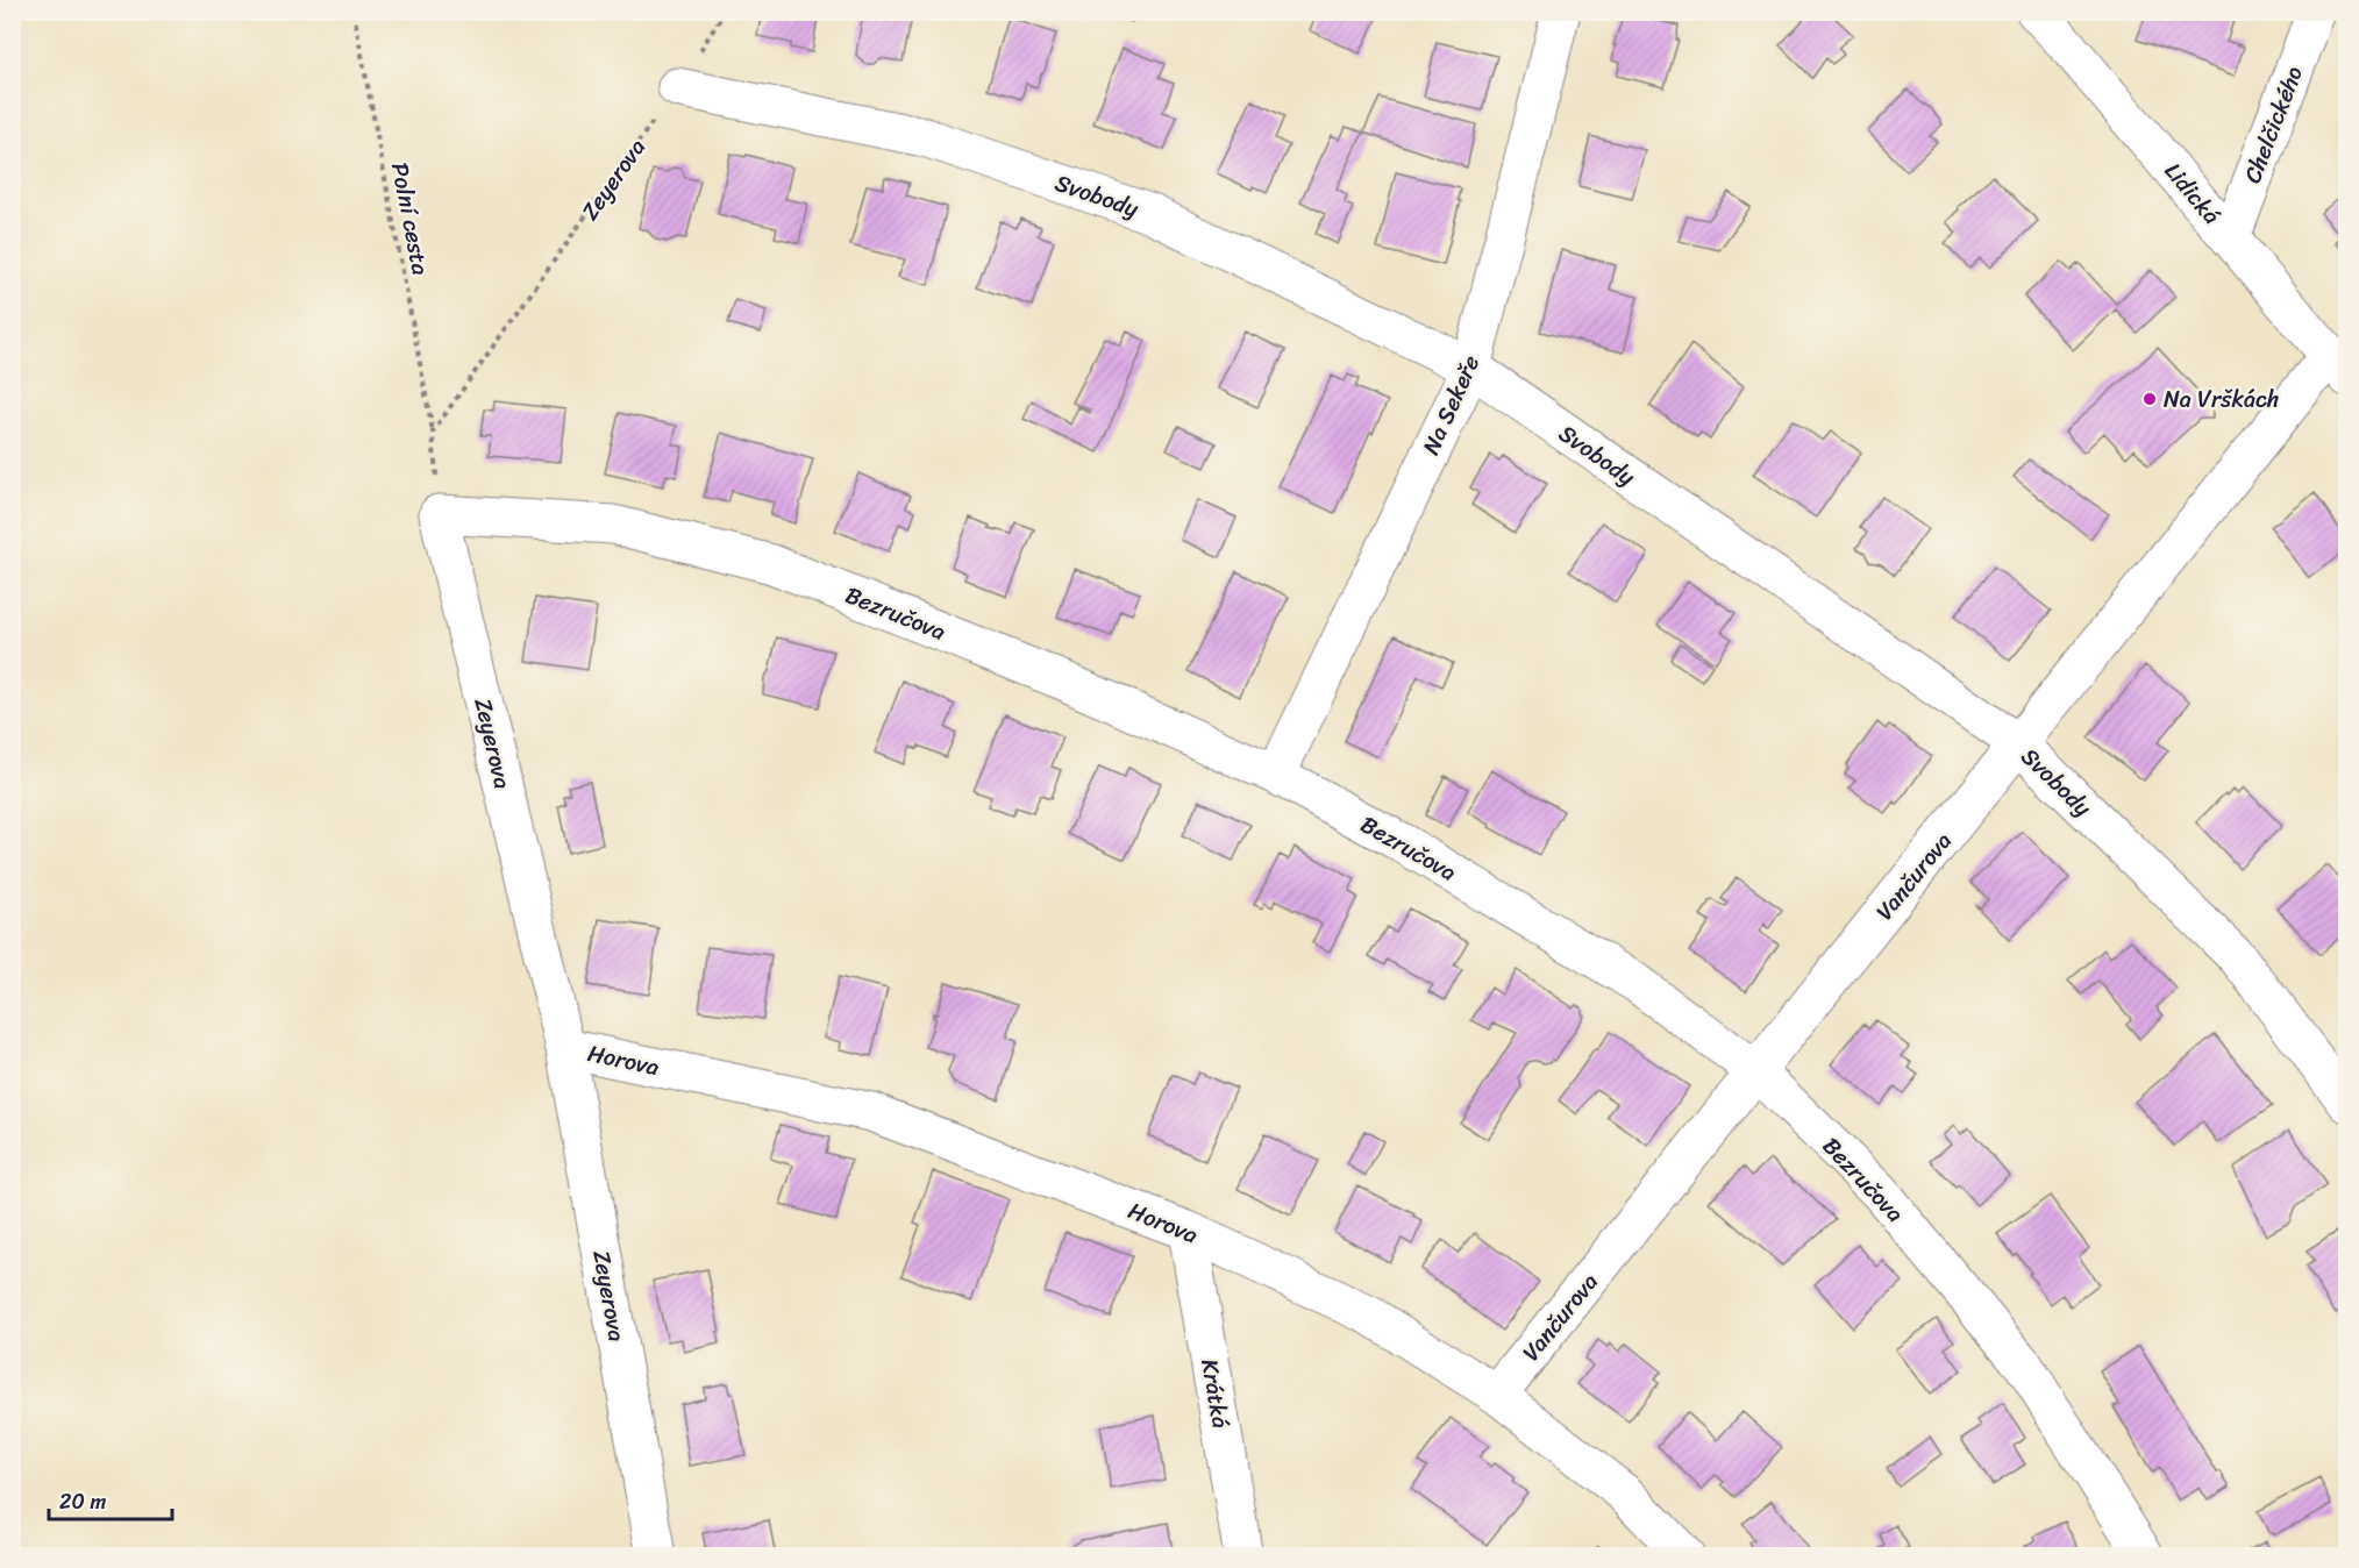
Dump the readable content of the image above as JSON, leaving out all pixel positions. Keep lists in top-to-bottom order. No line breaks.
{"streets":{"street":["Chelčického","Zeyerova","Lidická","Svobody","Na Sekeře","Bezručova","Vančurova","Horova","Krátká"],"path":["Polní cesta"]},"crossings":[["Chelčického","Lidická"],["Zeyerova","Svobody"],["Zeyerova","Polní cesta"],["Zeyerova","Bezručova"],["Zeyerova","Horova"],["Lidická","Vančurova"],["Svobody","Na Sekeře"],["Svobody","Vančurova"],["Na Sekeře","Bezručova"],["Bezručova","Vančurova"],["Vančurova","Horova"],["Horova","Krátká"]],"places":["Na Vrškách"],"scale_bar":"20 m"}
